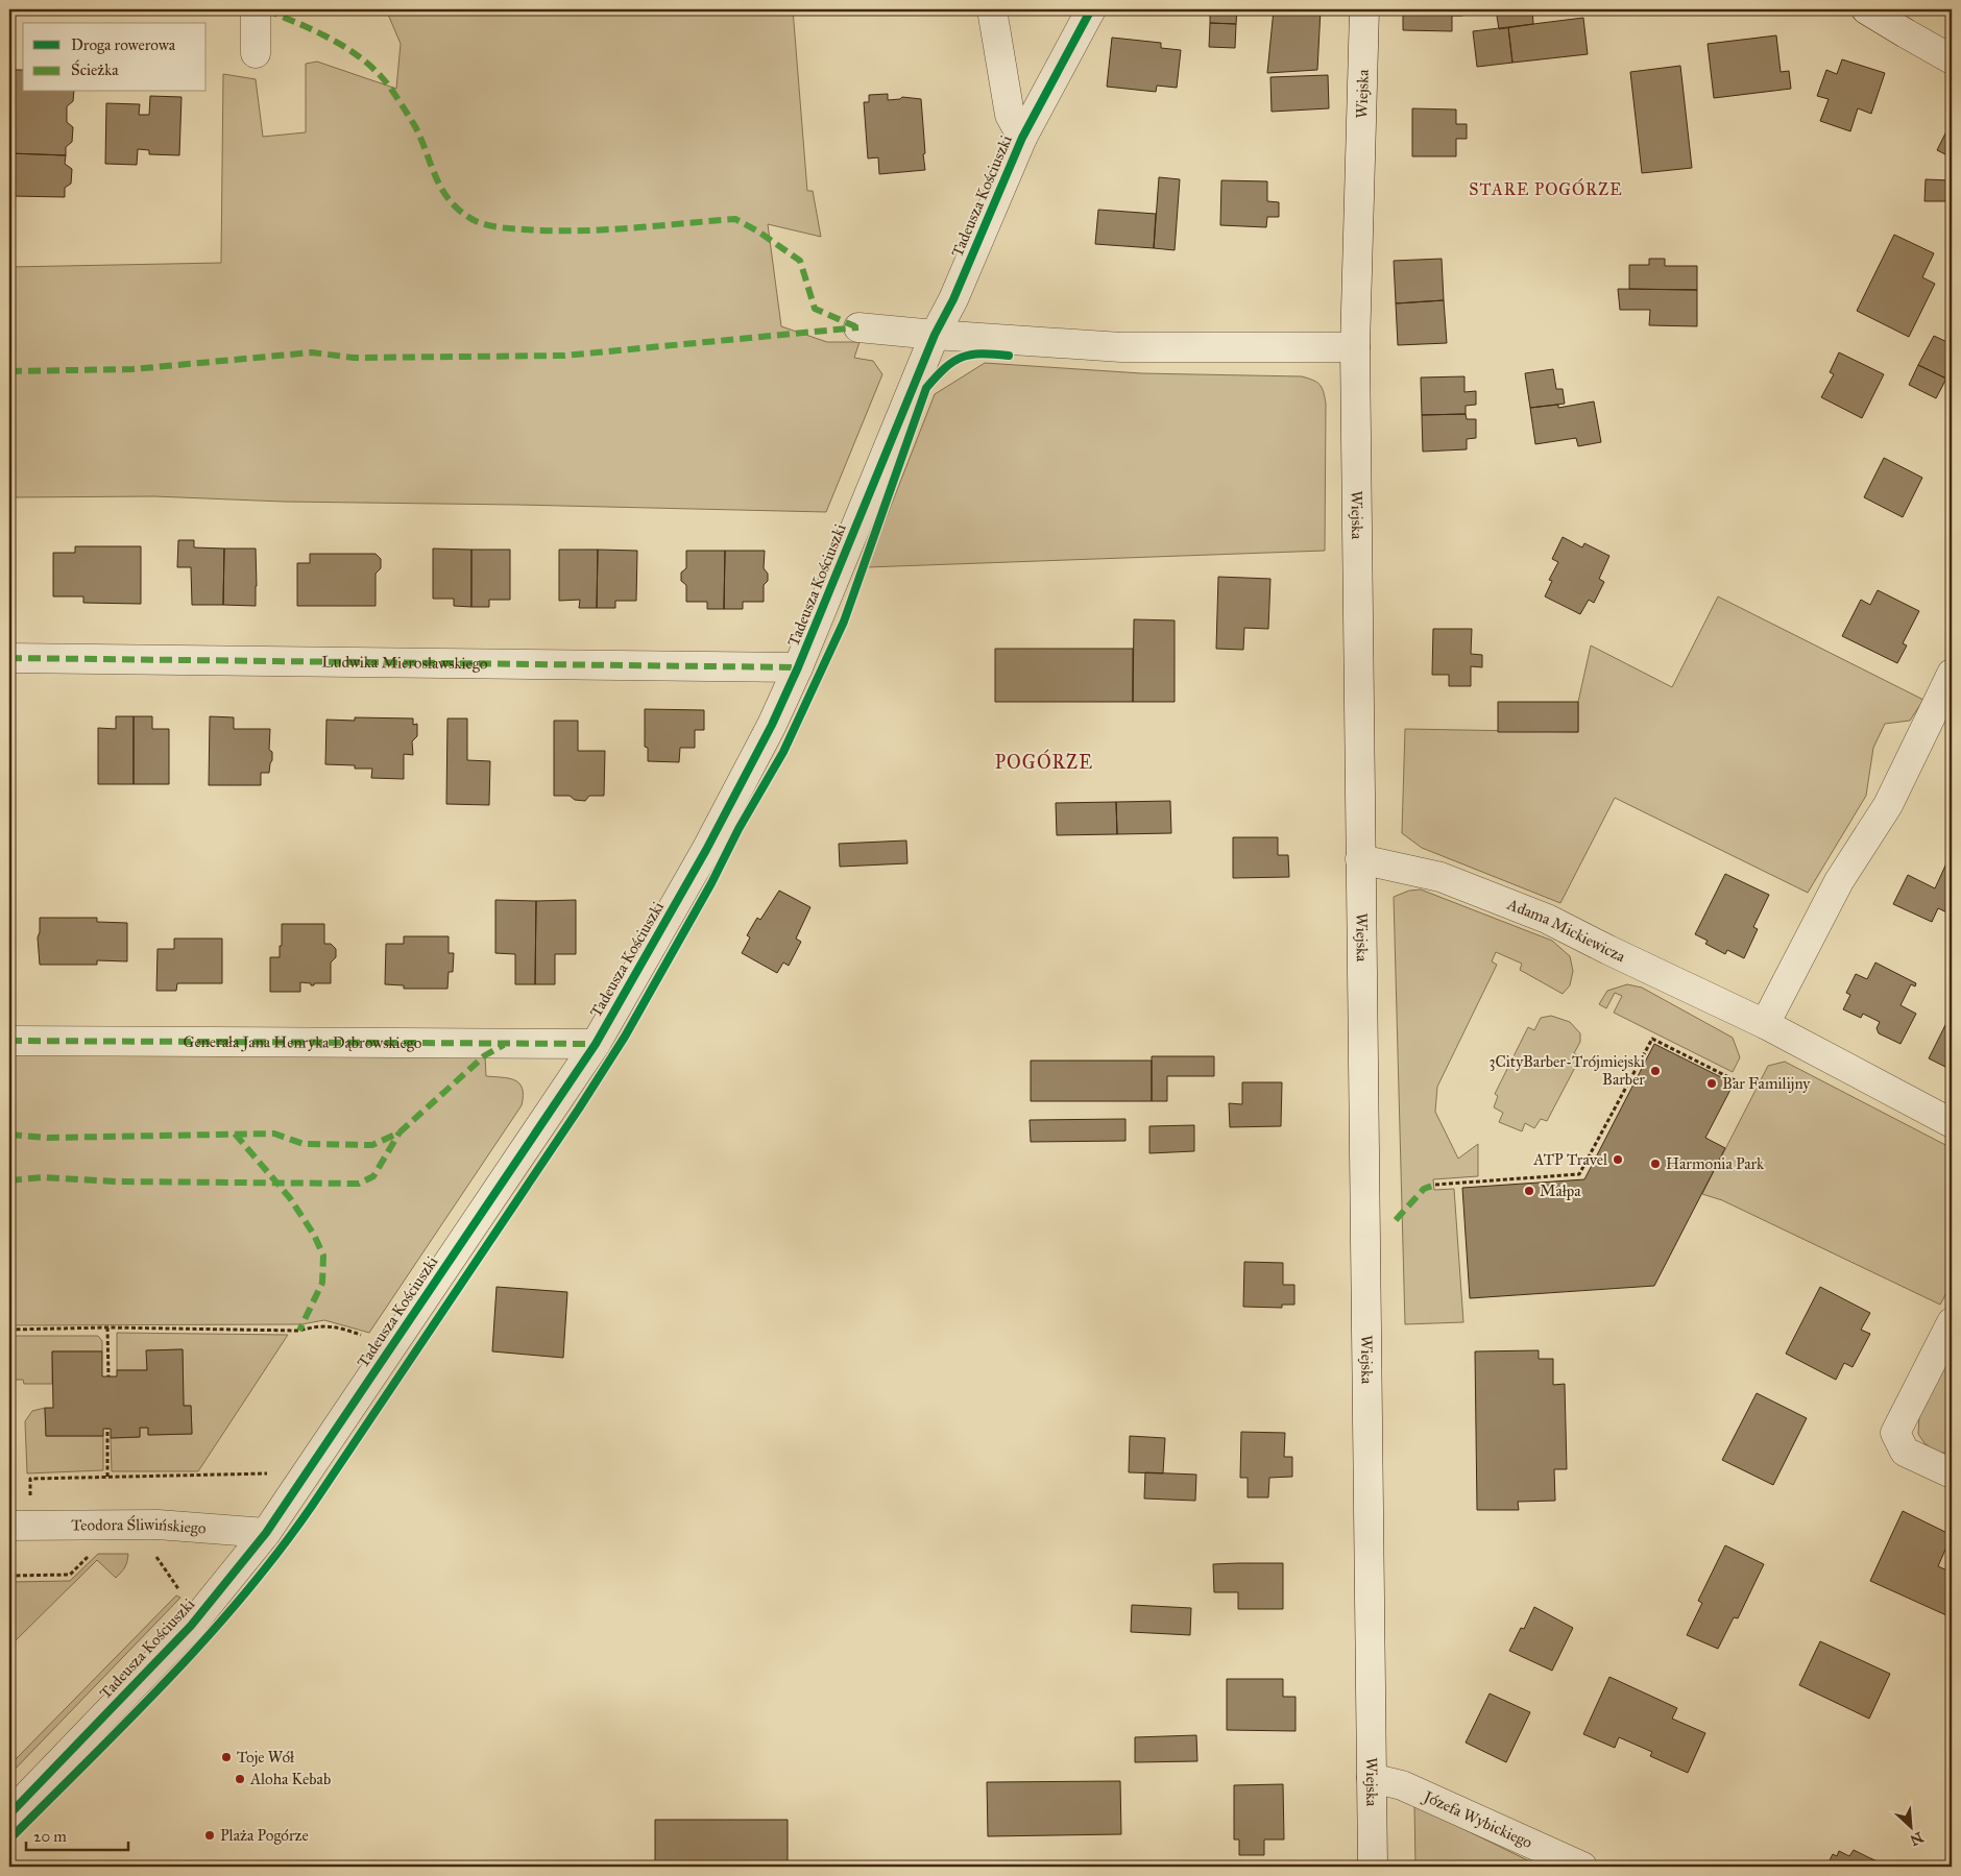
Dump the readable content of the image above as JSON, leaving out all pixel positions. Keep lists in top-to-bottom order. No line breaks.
{"streets":{"street":["Wiejska","Tadeusza Kościuszki","Ludwika Mierosławskiego","Adama Mickiewicza","Generała Jana Henryka Dąbrowskiego","Teodora Śliwińskiego","Józefa Wybickiego"]},"crossings":[["Wiejska","Adama Mickiewicza"],["Wiejska","Józefa Wybickiego"],["Tadeusza Kościuszki","Ludwika Mierosławskiego"],["Tadeusza Kościuszki","Generała Jana Henryka Dąbrowskiego"],["Tadeusza Kościuszki","Teodora Śliwińskiego"]],"districts":["STARE POGÓRZE","POGÓRZE"],"places":["3CityBarber-Trójmiejski Barber","Bar Familijny","ATP Travel","Harmonia Park","Małpa","Toje Wół","Aloha Kebab","Plaża Pogórze"],"legend":["Droga rowerowa","Ścieżka"],"scale_bar":"20 m","north":"bottom right"}
